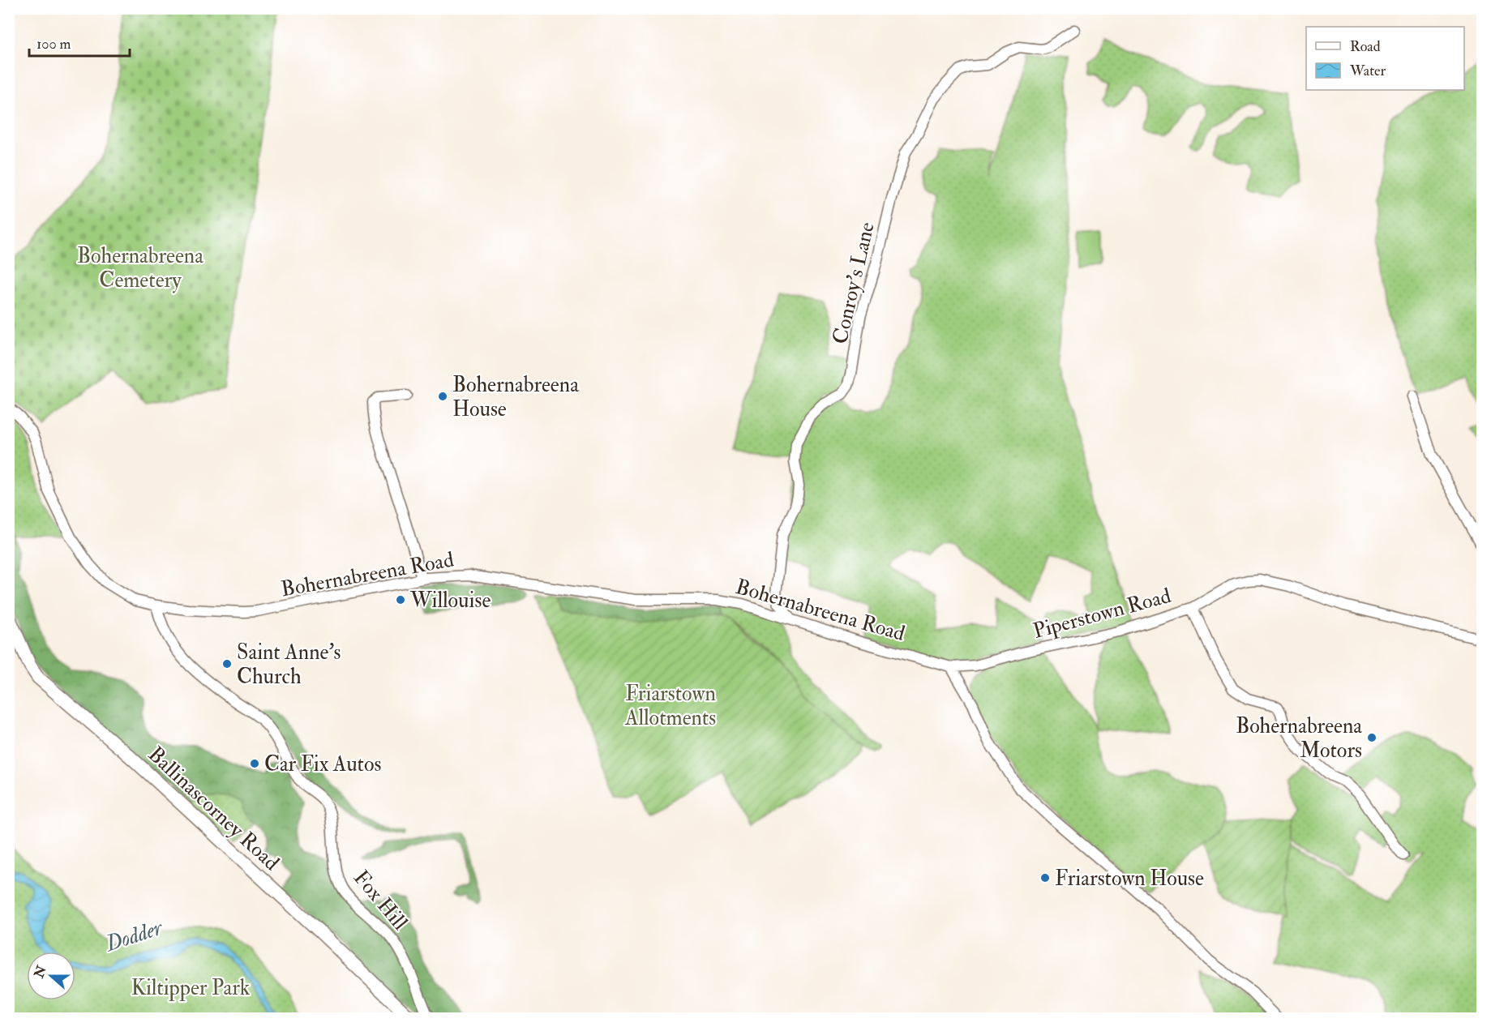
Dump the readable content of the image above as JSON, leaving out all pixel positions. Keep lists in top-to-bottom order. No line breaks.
{"streets":{"main road":["Ballinascorney Road"],"street":["Conroy's Lane","Bohernabreena Road","Piperstown Road","Fox Hill"]},"crossings":[["Conroy's Lane","Bohernabreena Road"],["Bohernabreena Road","Piperstown Road"],["Bohernabreena Road","Fox Hill"]],"water":["Dodder"],"parks":["Bohernabreena Cemetery","Friarstown Allotments","Kiltipper Park"],"places":["Bohernabreena House","Willouise","Saint Anne's Church","Bohernabreena Motors","Car Fix Autos","Friarstown House"],"legend":["Road","Water"],"scale_bar":"100 m","north":"left"}
